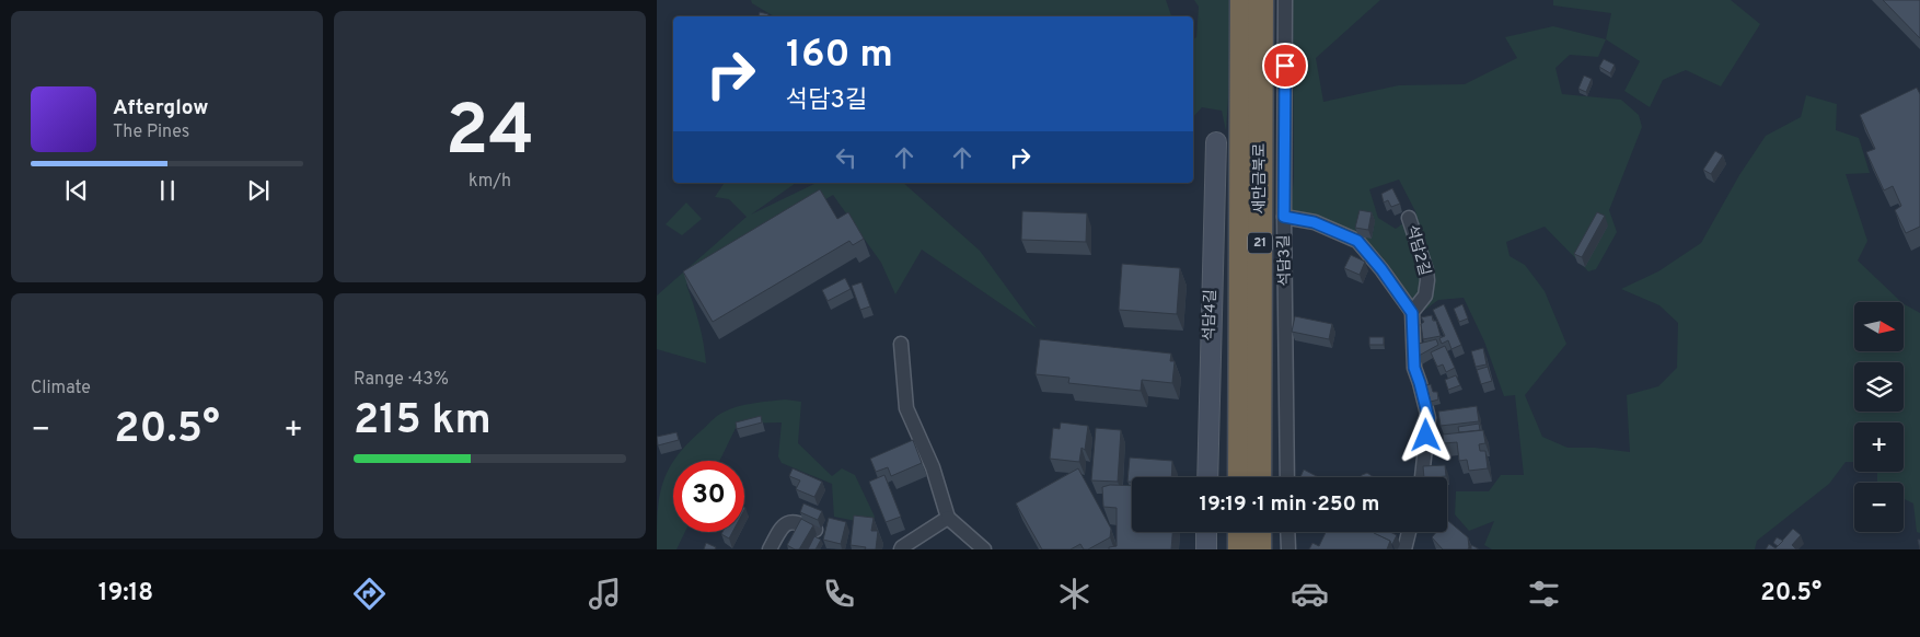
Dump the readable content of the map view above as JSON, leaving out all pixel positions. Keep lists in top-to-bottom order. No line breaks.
{"streets":{"highway":["새만금북로","21"],"street":["석담2길","석담3길","석담4길"]},"crossings":[["석담2길","석담3길"]],"north":"right","page":{"tile":[["24","km/h"],"Climate",["Range · 43%","215 km"]],"turn":["160 m","석담3길"],"song":["Afterglow","The Pines"],"map_buttons":["+","−"],"heat":["−","20.5°","+"],"limit":"30","trip":"19:19 · 1 min · 250 m","tabs":["19:18","20.5°"]}}
